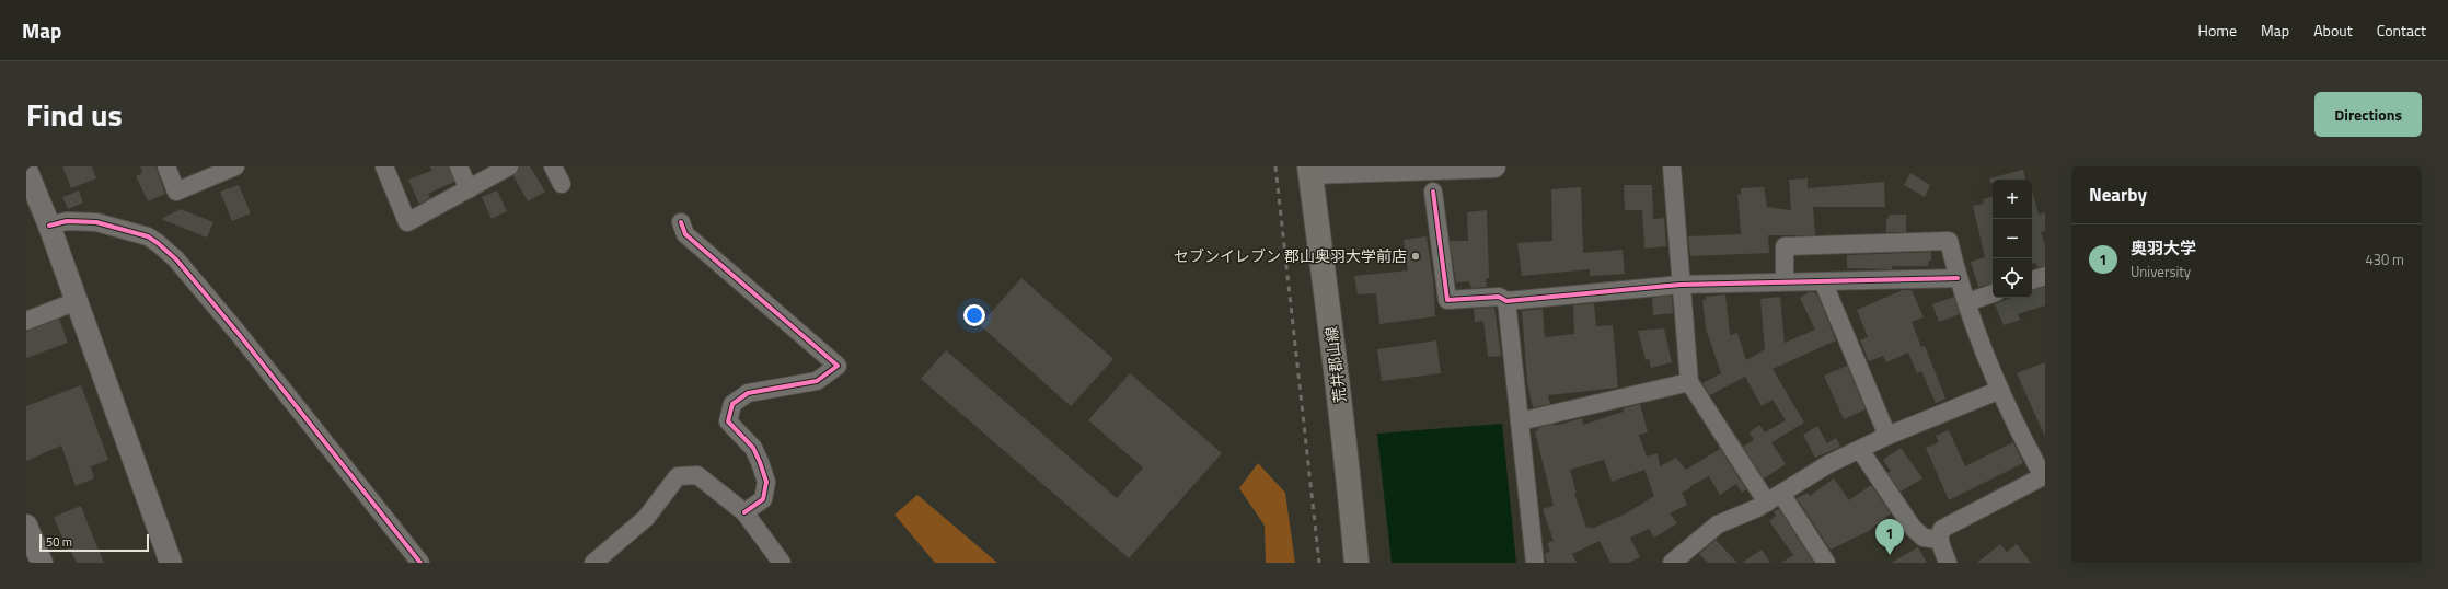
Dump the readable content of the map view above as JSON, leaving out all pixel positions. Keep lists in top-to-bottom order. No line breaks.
{"streets":{"main road":["荒井郡山線"]},"places":["セブンイレブン 郡山奥羽大学前店"],"scale_bar":"50 m","page":{"header":"Map","nav":["Home","Map","About","Contact"],"title":"Find us","buttons":"Directions","heading":"Nearby","map_buttons":["+","−"],"list":[{"mark":"1","name":"奥羽大学","note":"University","value":"430 m"}],"pins":"1","scale":"50 m"}}
